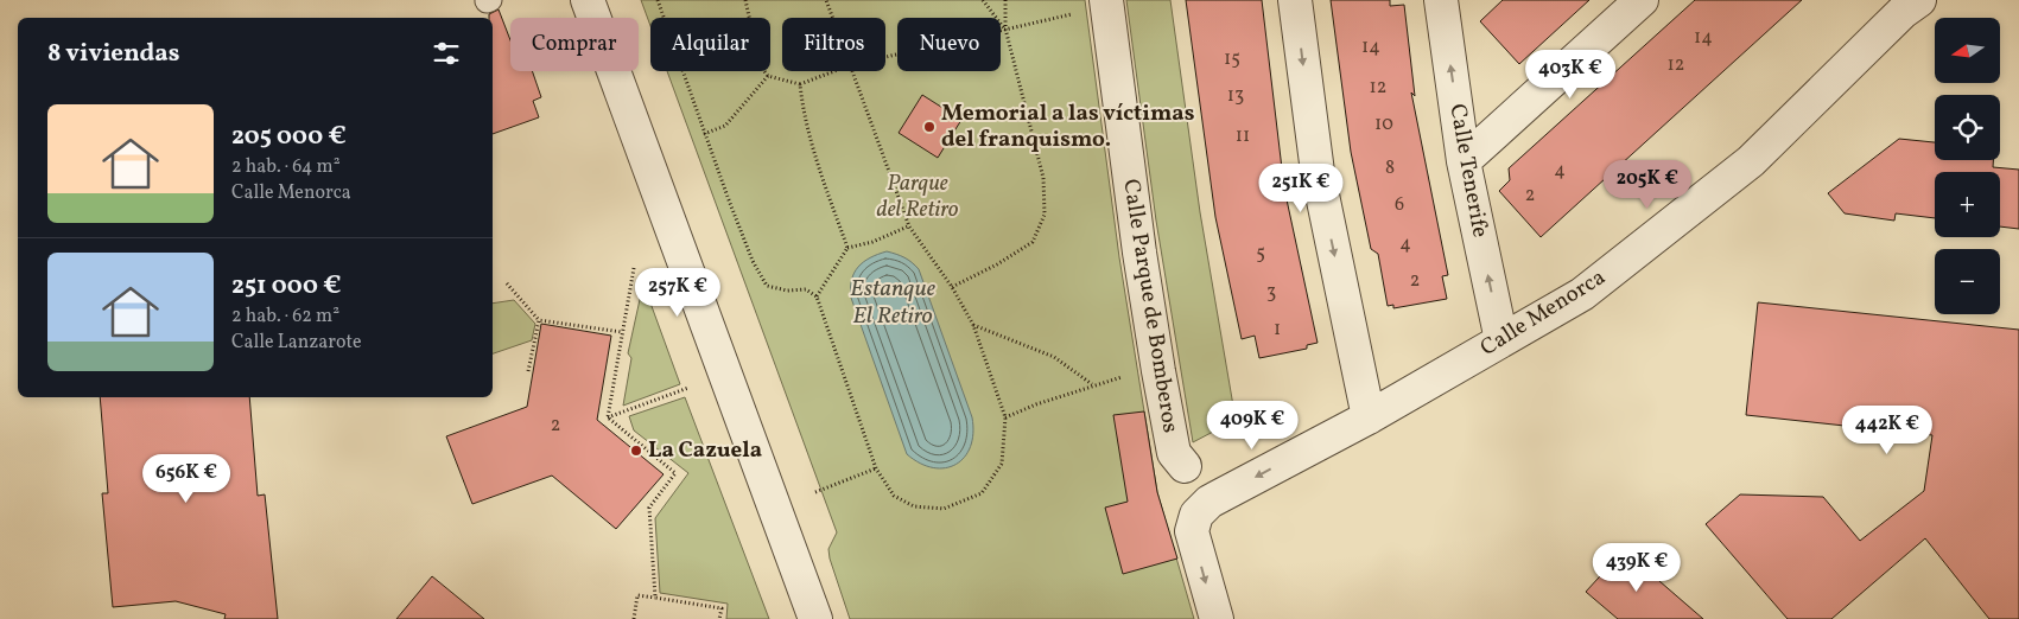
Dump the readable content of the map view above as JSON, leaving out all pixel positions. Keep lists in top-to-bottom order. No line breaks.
{"streets":{"street":["Calle Tenerife","Calle Parque de Bomberos","Calle Menorca"]},"crossings":[["Calle Tenerife","Calle Menorca"]],"water":["Estanque El Retiro"],"parks":["Parque del Retiro"],"places":["Memorial a las víctimas del franquismo.","La Cazuela"],"house_numbers":["14","14","15","12","12","13","10","11","8","4","2","6","4","5","2","3","1","2"],"north":"left","page":{"map_buttons":["+","−"],"chip":["Comprar","Alquilar","Filtros","Nuevo"],"heading":"8 viviendas","price":["403K €","205K €","251K €","257K €","409K €","442K €","656K €","439K €"],"list":[{"name":"205 000 €","note":"2 hab. · 64 m² · Calle Menorca"},{"name":"251 000 €","note":"2 hab. · 62 m² · Calle Lanzarote"}]}}
